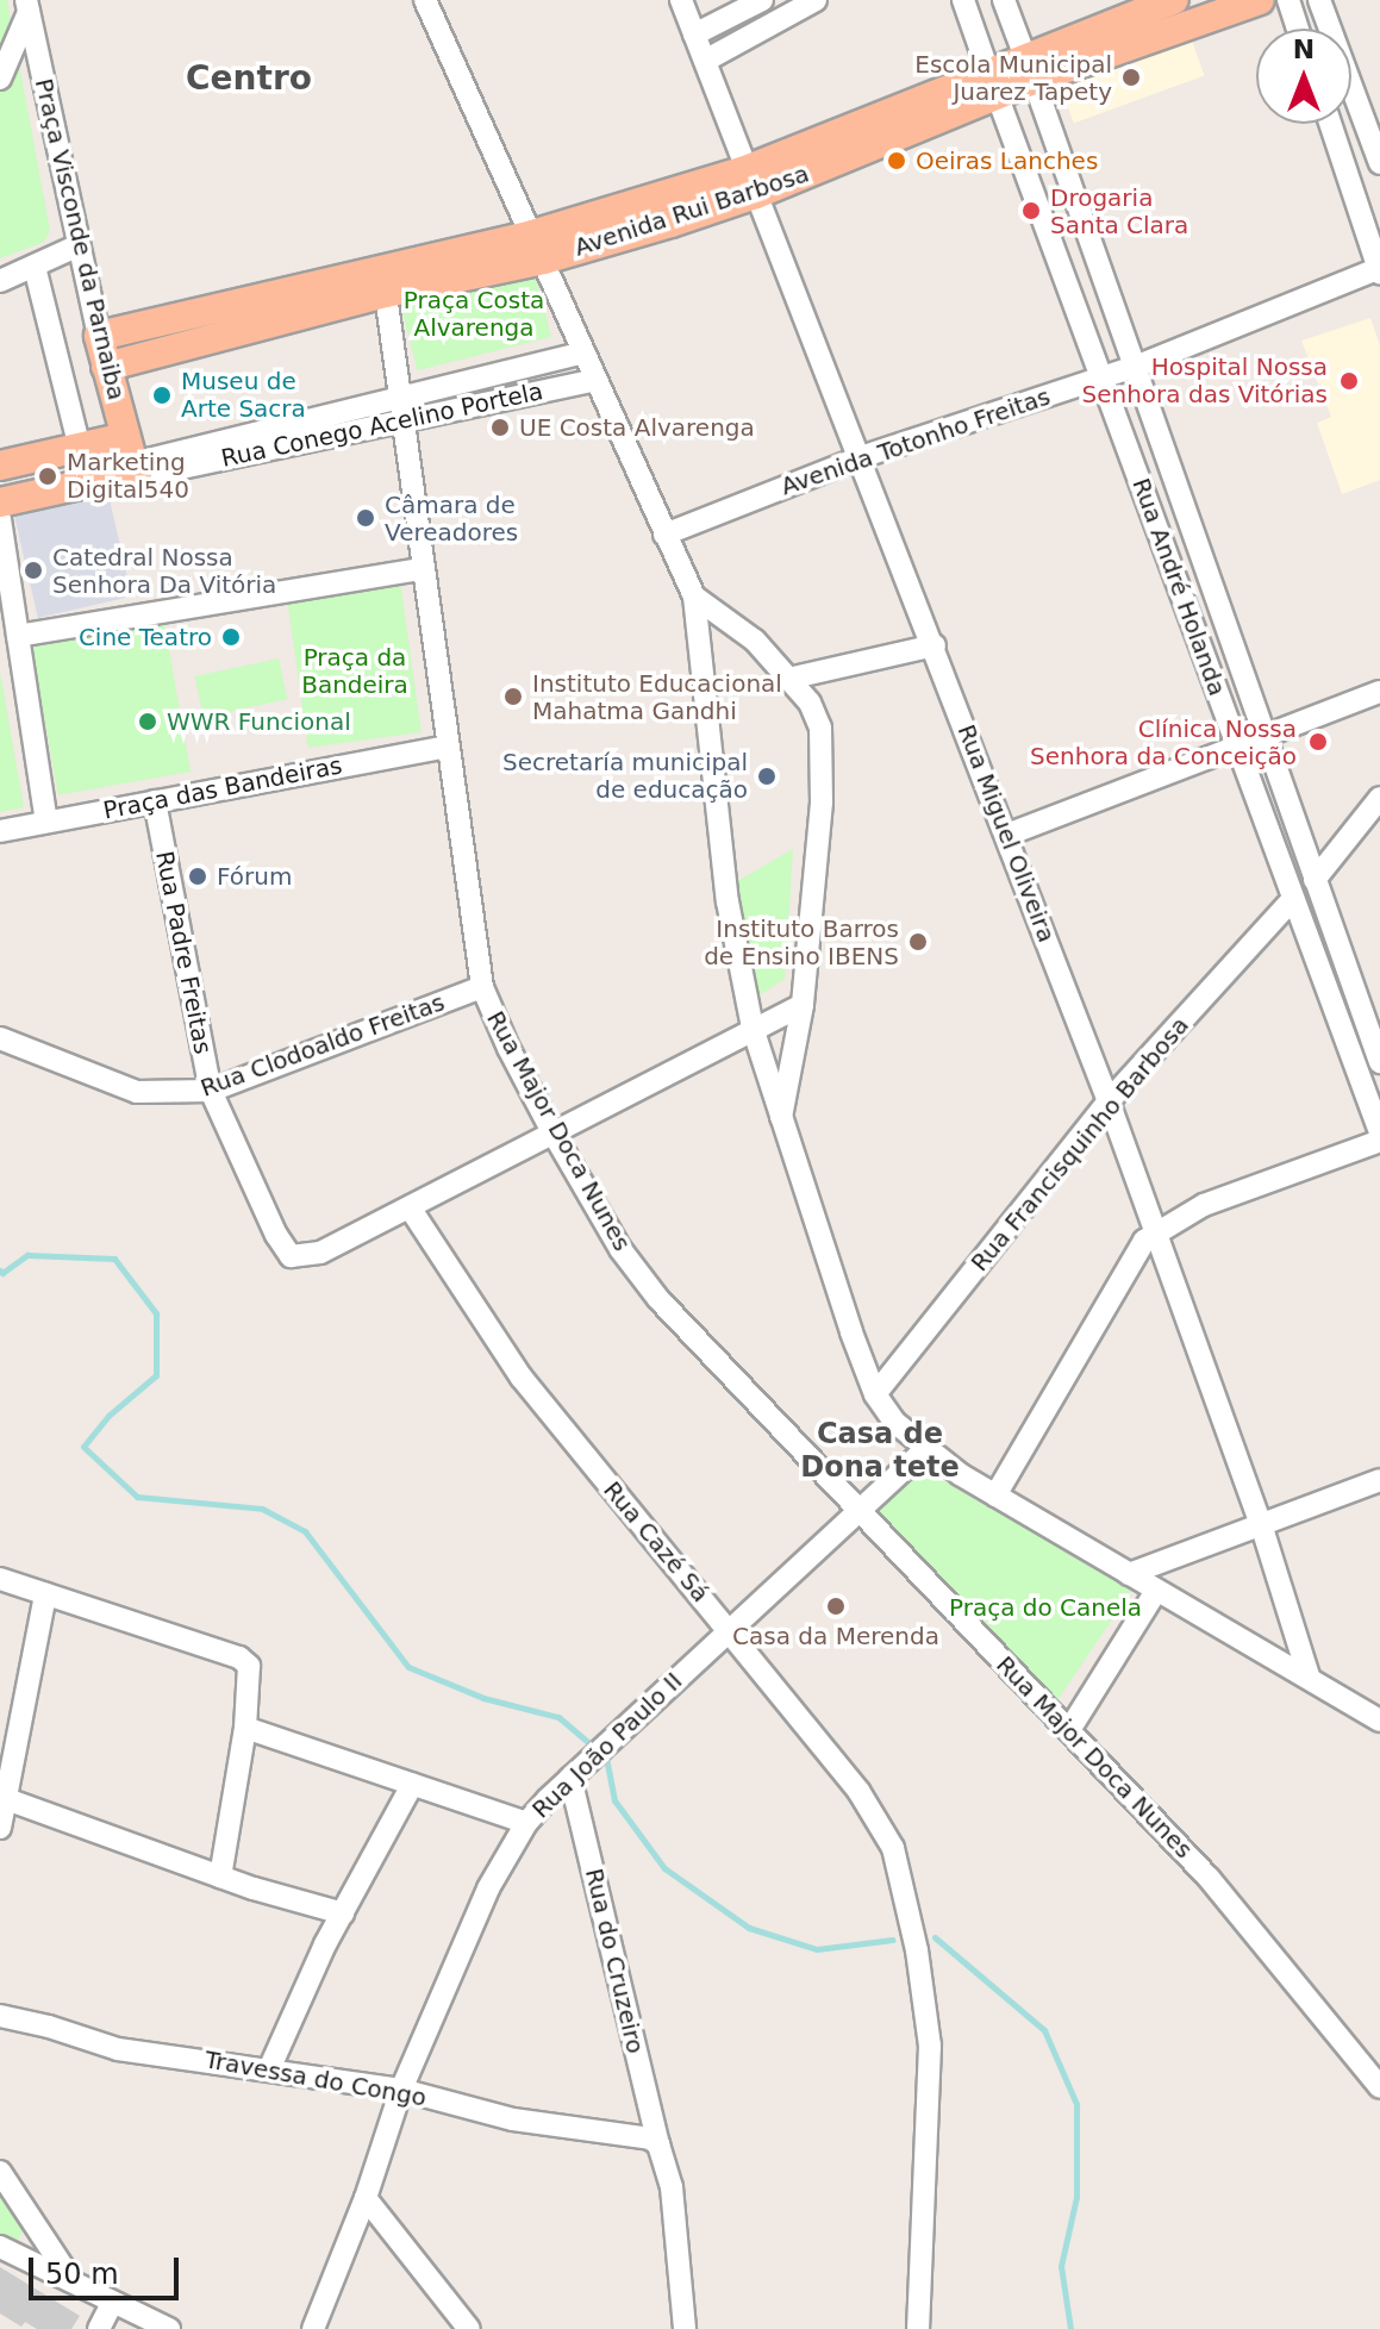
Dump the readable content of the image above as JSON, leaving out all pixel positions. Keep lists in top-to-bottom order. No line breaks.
{"streets":{"main road":["Avenida Rui Barbosa","Praça Visconde da Parnaiba","Rua Conego Acelino Portela"],"street":["Avenida Totonho Freitas","Rua André Holanda","Praça das Bandeiras","Rua Miguel Oliveira","Rua Padre Freitas","Rua Clodoaldo Freitas","Rua Major Doca Nunes","Rua Francisquinho Barbosa","Rua Cazé Sá","Rua João Paulo II","Rua do Cruzeiro","Travessa do Congo"]},"crossings":[["Avenida Rui Barbosa","Praça Visconde da Parnaiba"],["Avenida Rui Barbosa","Rua André Holanda"],["Avenida Rui Barbosa","Rua Miguel Oliveira"],["Avenida Rui Barbosa","Rua Major Doca Nunes"],["Praça Visconde da Parnaiba","Rua Conego Acelino Portela"],["Rua Conego Acelino Portela","Rua Major Doca Nunes"],["Avenida Totonho Freitas","Rua André Holanda"],["Avenida Totonho Freitas","Rua Miguel Oliveira"],["Rua André Holanda","Rua Francisquinho Barbosa"],["Praça das Bandeiras","Rua Padre Freitas"],["Praça das Bandeiras","Rua Major Doca Nunes"],["Rua Miguel Oliveira","Rua Francisquinho Barbosa"],["Rua Padre Freitas","Rua Clodoaldo Freitas"],["Rua Padre Freitas","Rua Cazé Sá"],["Rua Clodoaldo Freitas","Rua Major Doca Nunes"],["Rua Major Doca Nunes","Rua João Paulo II"],["Rua Cazé Sá","Rua João Paulo II"],["Rua João Paulo II","Rua do Cruzeiro"],["Rua João Paulo II","Travessa do Congo"],["Rua do Cruzeiro","Travessa do Congo"]],"districts":["Centro","Casa de Dona tete"],"parks":["Praça Costa Alvarenga","Praça da Bandeira","Praça do Canela"],"places":["Escola Municipal Juarez Tapety","Oeiras Lanches","Drogaria Santa Clara","Hospital Nossa Senhora das Vitórias","Museu de Arte Sacra","UE Costa Alvarenga","Marketing Digital540","Câmara de Vereadores","Catedral Nossa Senhora Da Vitória","Cine Teatro","Instituto Educacional Mahatma Gandhi","WWR Funcional","Clínica Nossa Senhora da Conceição","Secretaría municipal de educação","Fórum","Instituto Barros de Ensino IBENS","Casa da Merenda"],"scale_bar":"50 m","north":"top"}
